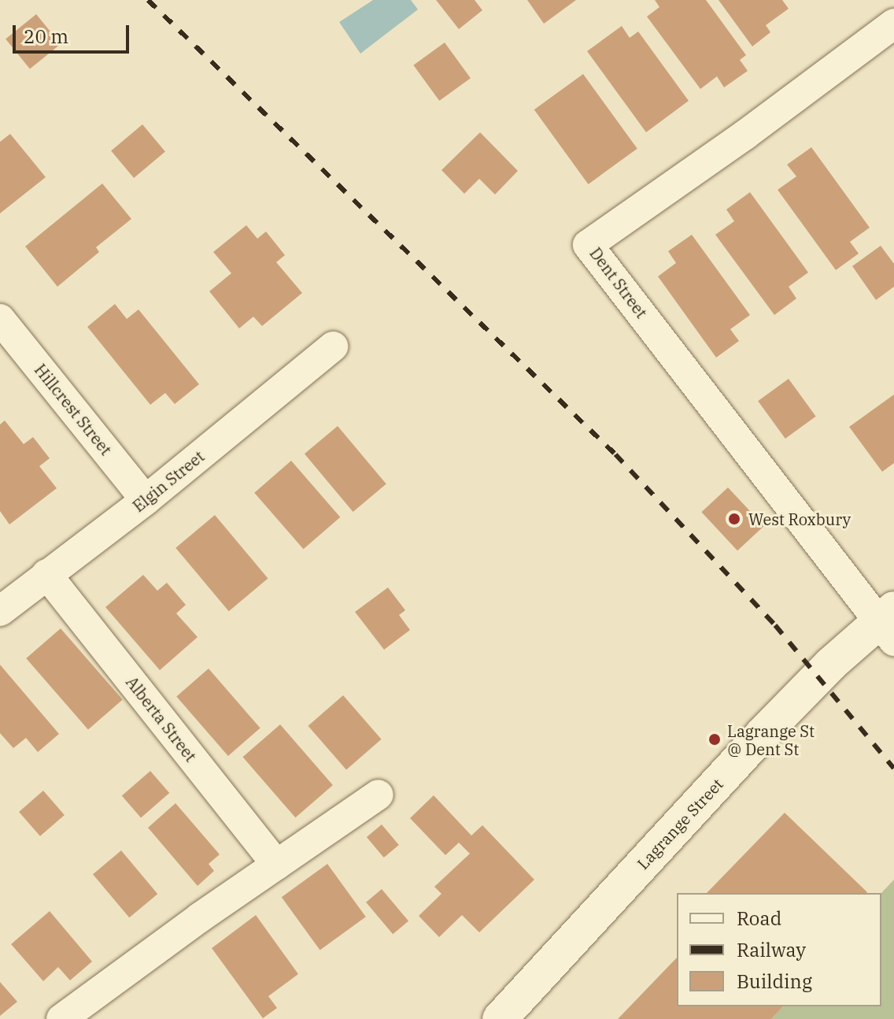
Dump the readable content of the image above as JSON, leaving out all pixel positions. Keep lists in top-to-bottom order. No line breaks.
{"streets":{"main road":["Lagrange Street"],"street":["Dent Street","Hillcrest Street","Elgin Street","Alberta Street"]},"crossings":[["Dent Street","Lagrange Street"],["Hillcrest Street","Elgin Street"],["Elgin Street","Alberta Street"]],"places":["West Roxbury","Lagrange St @ Dent St"],"legend":["Road","Railway","Building"],"scale_bar":"20 m"}
